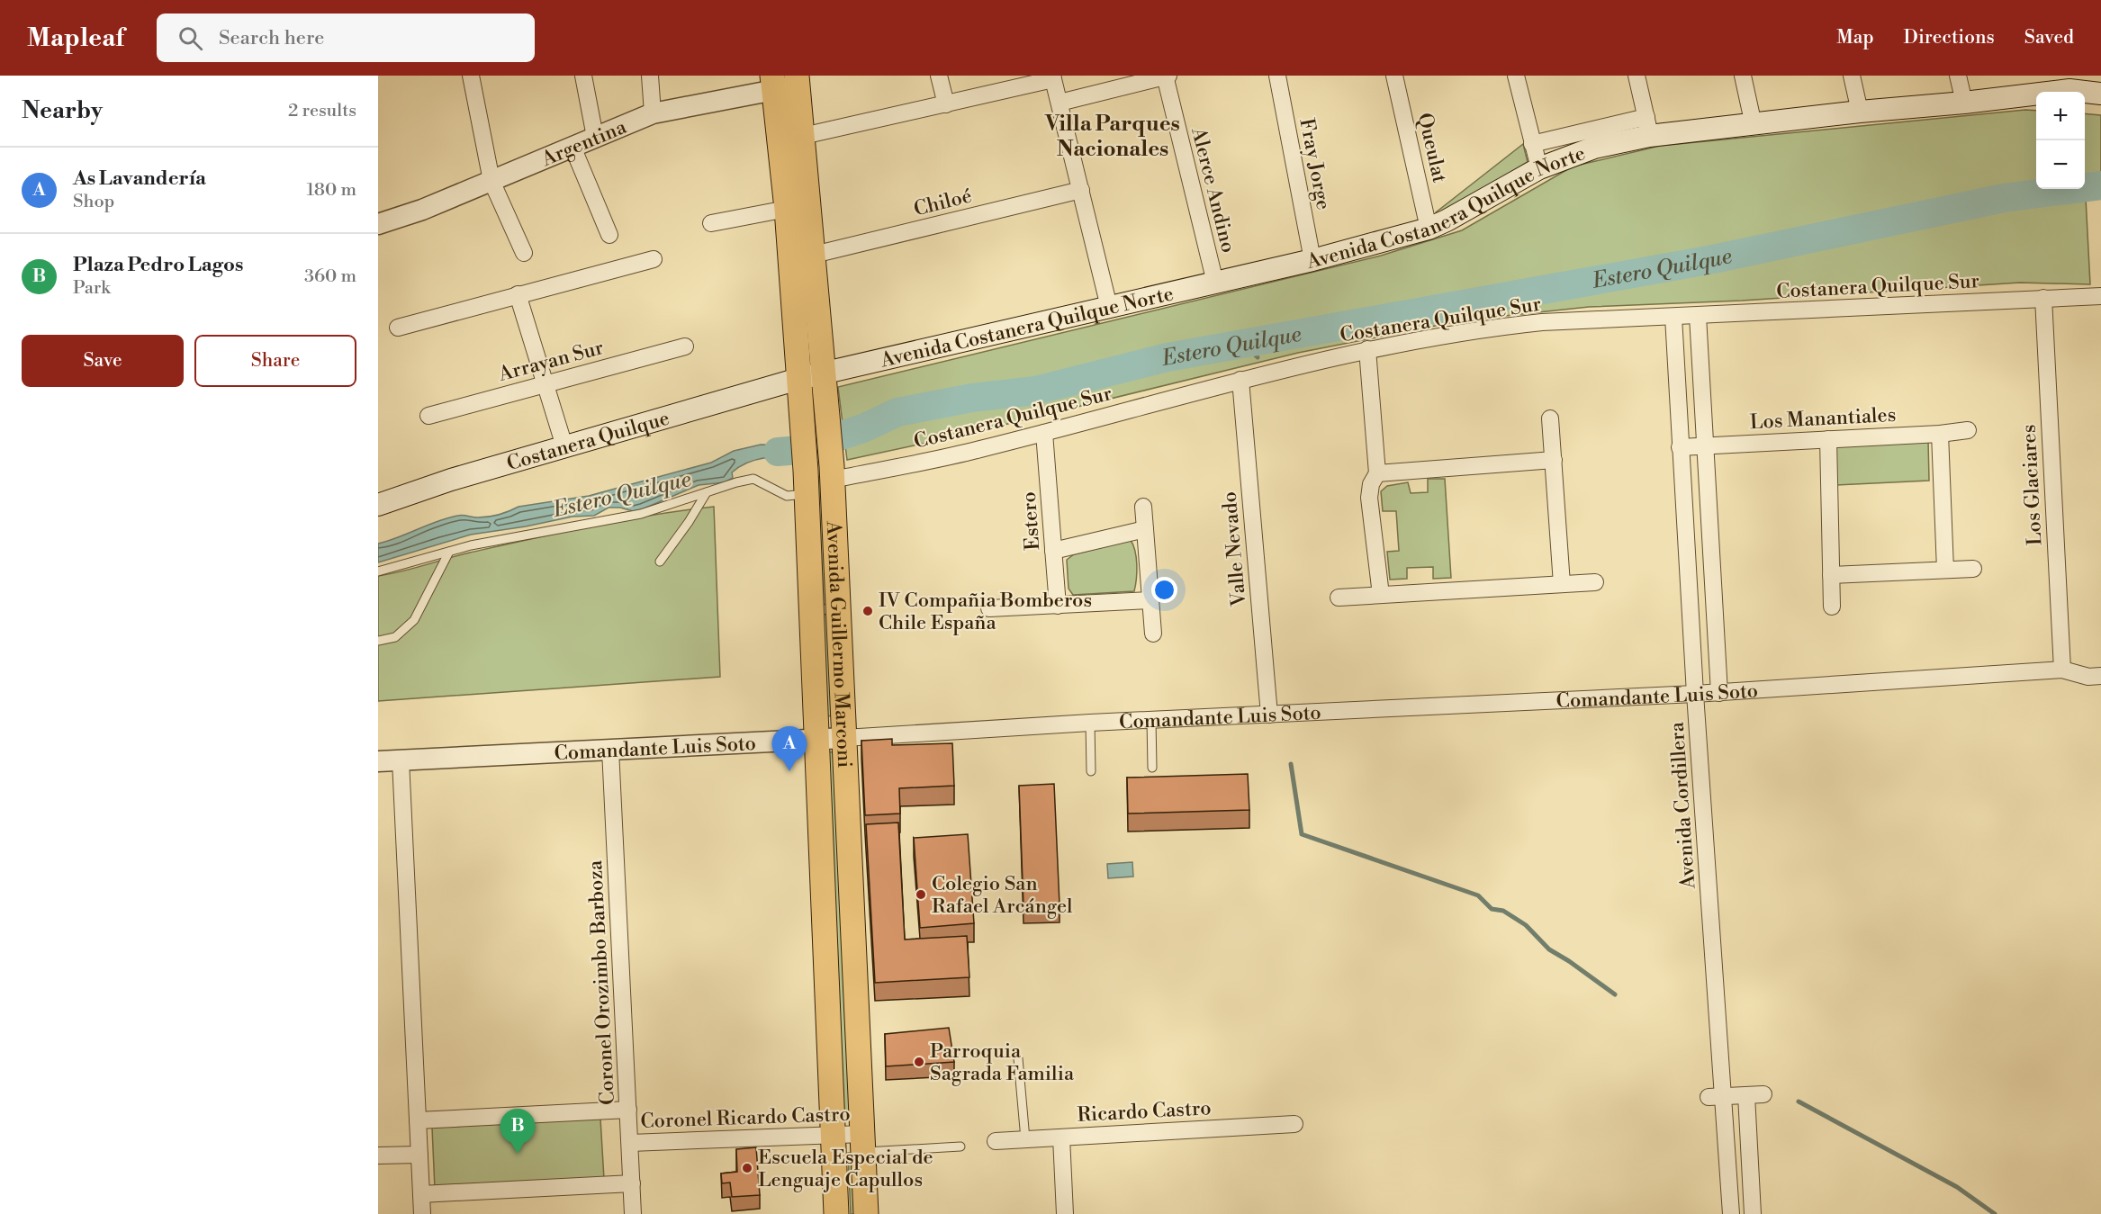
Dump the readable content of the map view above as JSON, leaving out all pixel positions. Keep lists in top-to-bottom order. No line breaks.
{"streets":{"main road":["Avenida Costanera Quilque Norte","Costanera Quilque","Avenida Guillermo Marconi"],"street":["Argentina","Queulat","Fray Jorge","Alerce Andino","Chiloé","Costanera Quilque Sur","Arrayan Sur","Los Manantiales","Los Glaciares","Estero","Valle Nevado","Comandante Luis Soto","Avenida Cordillera","Coronel Orozimbo Barboza","Ricardo Castro","Coronel Ricardo Castro"]},"crossings":[["Argentina","Avenida Guillermo Marconi"],["Queulat","Avenida Costanera Quilque Norte"],["Fray Jorge","Avenida Costanera Quilque Norte"],["Alerce Andino","Avenida Costanera Quilque Norte"],["Chiloé","Avenida Guillermo Marconi"],["Avenida Costanera Quilque Norte","Costanera Quilque"],["Avenida Costanera Quilque Norte","Avenida Guillermo Marconi"],["Costanera Quilque Sur","Los Glaciares"],["Costanera Quilque Sur","Estero"],["Costanera Quilque Sur","Valle Nevado"],["Costanera Quilque Sur","Avenida Guillermo Marconi"],["Costanera Quilque Sur","Avenida Cordillera"],["Los Manantiales","Avenida Cordillera"],["Costanera Quilque","Avenida Guillermo Marconi"],["Los Glaciares","Comandante Luis Soto"],["Valle Nevado","Comandante Luis Soto"],["Avenida Guillermo Marconi","Comandante Luis Soto"],["Avenida Guillermo Marconi","Coronel Ricardo Castro"],["Comandante Luis Soto","Avenida Cordillera"],["Comandante Luis Soto","Coronel Orozimbo Barboza"],["Coronel Orozimbo Barboza","Coronel Ricardo Castro"]],"districts":["Villa Parques Nacionales"],"water":["Estero Quilque"],"places":["IV Compañia Bomberos Chile España","Colegio San Rafael Arcángel","Parroquia Sagrada Familia","Escuela Especial de Lenguaje Capullos"],"page":{"header":"Mapleaf","search":"Search here","nav":["Map","Directions","Saved"],"heading":["Nearby","2 results"],"map_buttons":["+","−"],"list":[{"mark":"A","name":"As Lavandería","note":"Shop","value":"180 m"},{"mark":"B","name":"Plaza Pedro Lagos","note":"Park","value":"360 m"}],"buttons":["Save","Share"],"pins":["A","B"]}}
